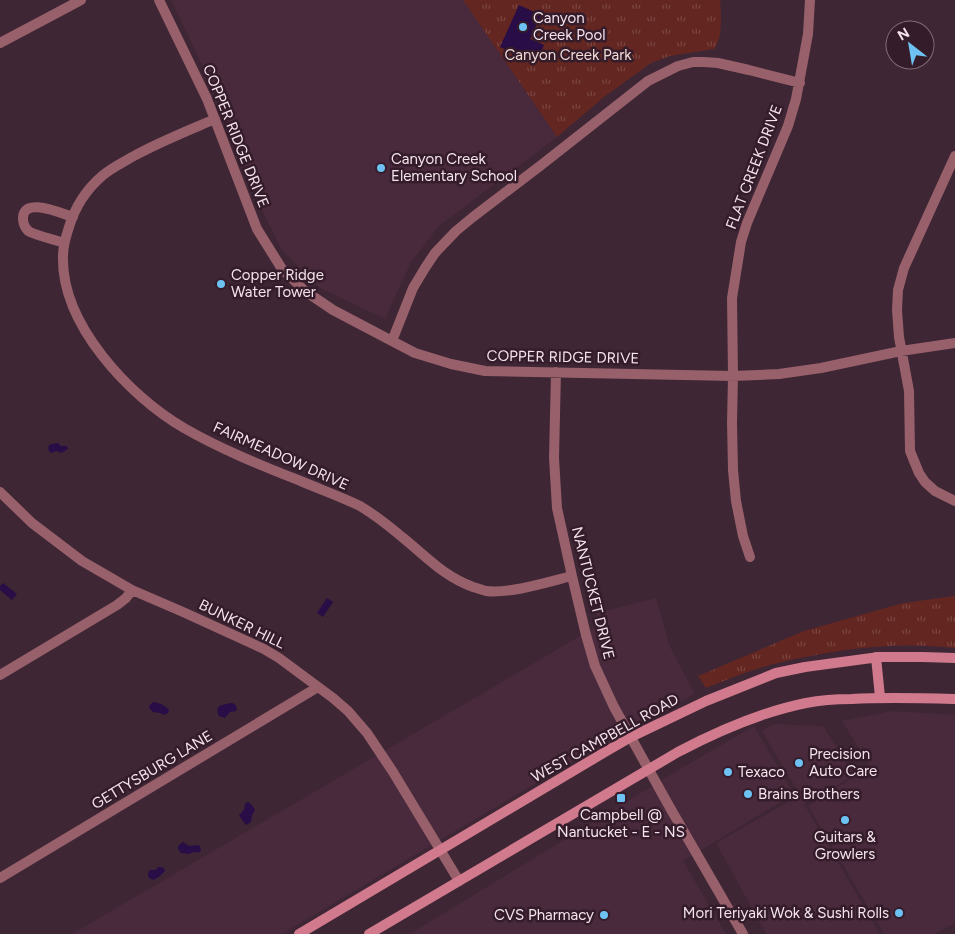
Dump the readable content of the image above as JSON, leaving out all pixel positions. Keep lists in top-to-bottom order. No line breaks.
{"streets":{"main road":["WEST CAMPBELL ROAD"],"street":["COPPER RIDGE DRIVE","FLAT CREEK DRIVE","FAIRMEADOW DRIVE","NANTUCKET DRIVE","BUNKER HILL","GETTYSBURG LANE"]},"crossings":[["COPPER RIDGE DRIVE","FLAT CREEK DRIVE"],["COPPER RIDGE DRIVE","FAIRMEADOW DRIVE"],["COPPER RIDGE DRIVE","NANTUCKET DRIVE"],["FAIRMEADOW DRIVE","NANTUCKET DRIVE"],["NANTUCKET DRIVE","WEST CAMPBELL ROAD"],["BUNKER HILL","WEST CAMPBELL ROAD"],["BUNKER HILL","GETTYSBURG LANE"]],"parks":["Canyon Creek Park"],"places":{"other":["Canyon Creek Pool","Canyon Creek Elementary School","Copper Ridge Water Tower","Precision Auto Care","Texaco","Brains Brothers","Guitars & Growlers","Mori Teriyaki Wok & Sushi Rolls","CVS Pharmacy"],"transit":["Campbell @ Nantucket - E - NS"]},"north":"top left"}
